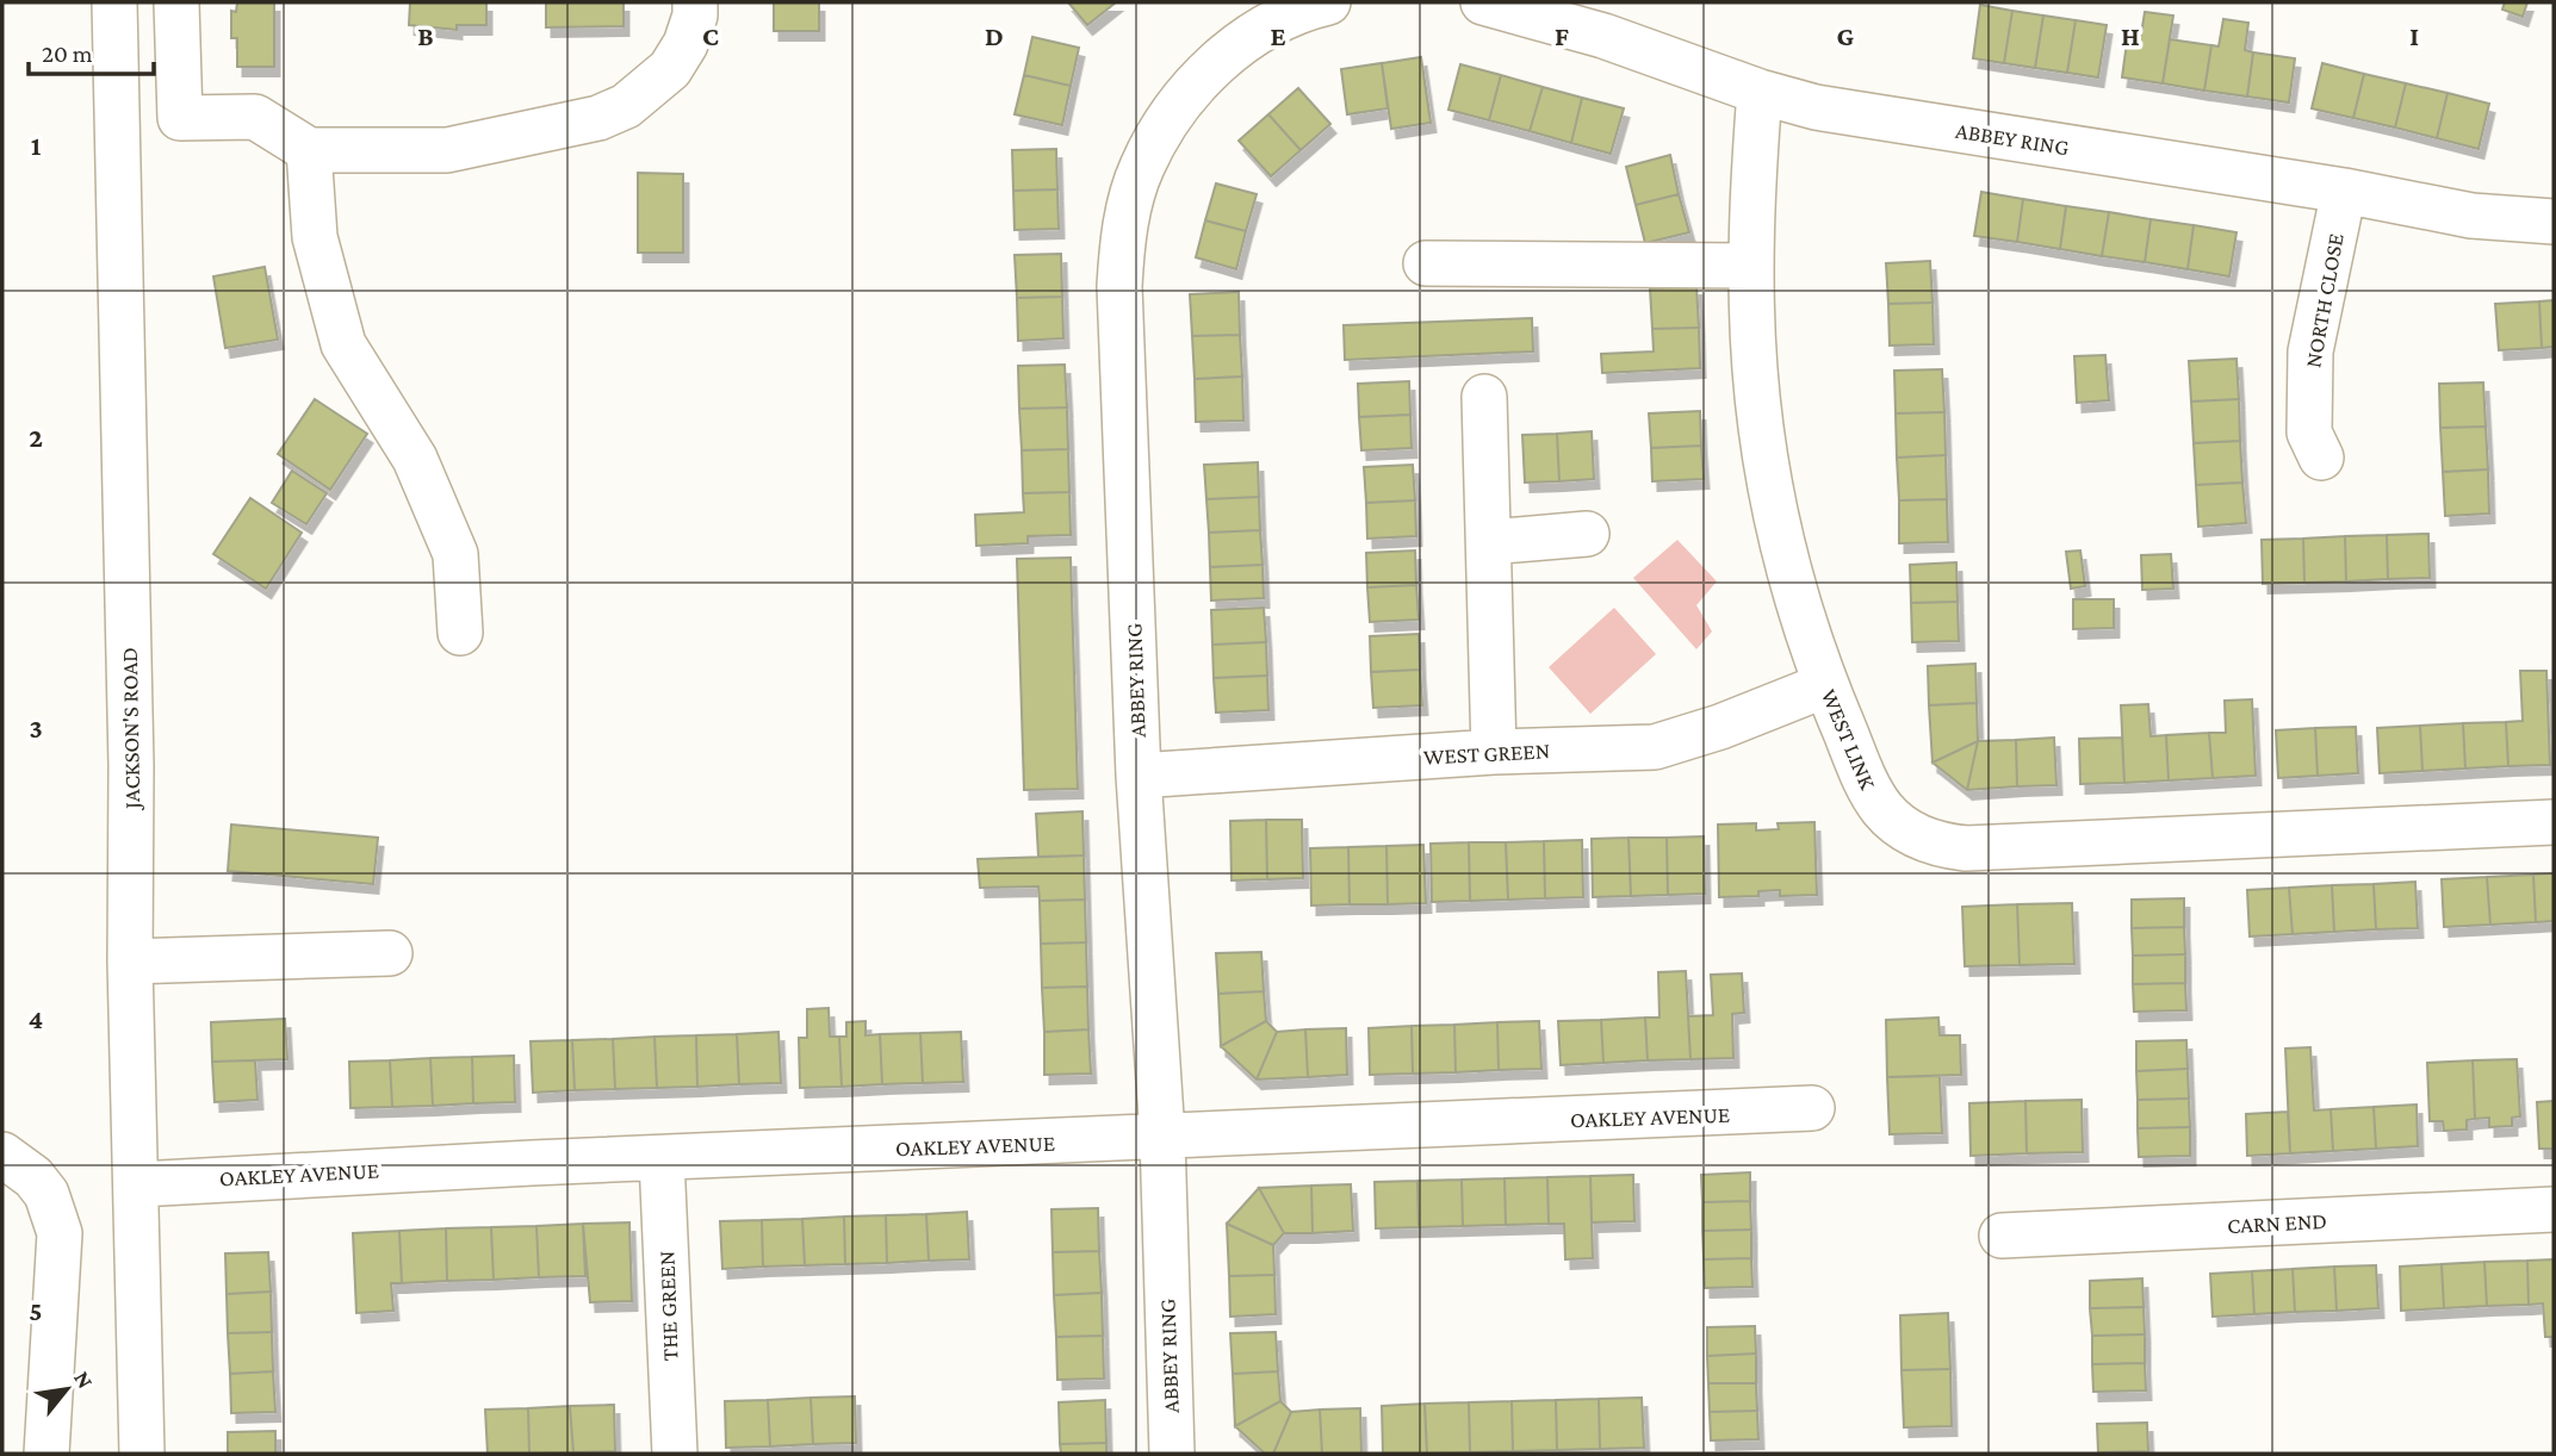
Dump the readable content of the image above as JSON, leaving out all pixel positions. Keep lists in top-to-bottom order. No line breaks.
{"streets":{"street":["ABBEY RING","NORTH CLOSE","JACKSON'S ROAD","WEST LINK","WEST GREEN","OAKLEY AVENUE","CARN END","THE GREEN"]},"crossings":[["ABBEY RING","NORTH CLOSE"],["ABBEY RING","WEST LINK"],["ABBEY RING","WEST GREEN"],["ABBEY RING","OAKLEY AVENUE"],["JACKSON'S ROAD","OAKLEY AVENUE"],["WEST LINK","WEST GREEN"],["OAKLEY AVENUE","THE GREEN"]],"scale_bar":"20 m","north":"top right","grid":{"columns":["B","C","D","E","F","G","H","I"],"rows":["1","2","3","4","5"]}}
